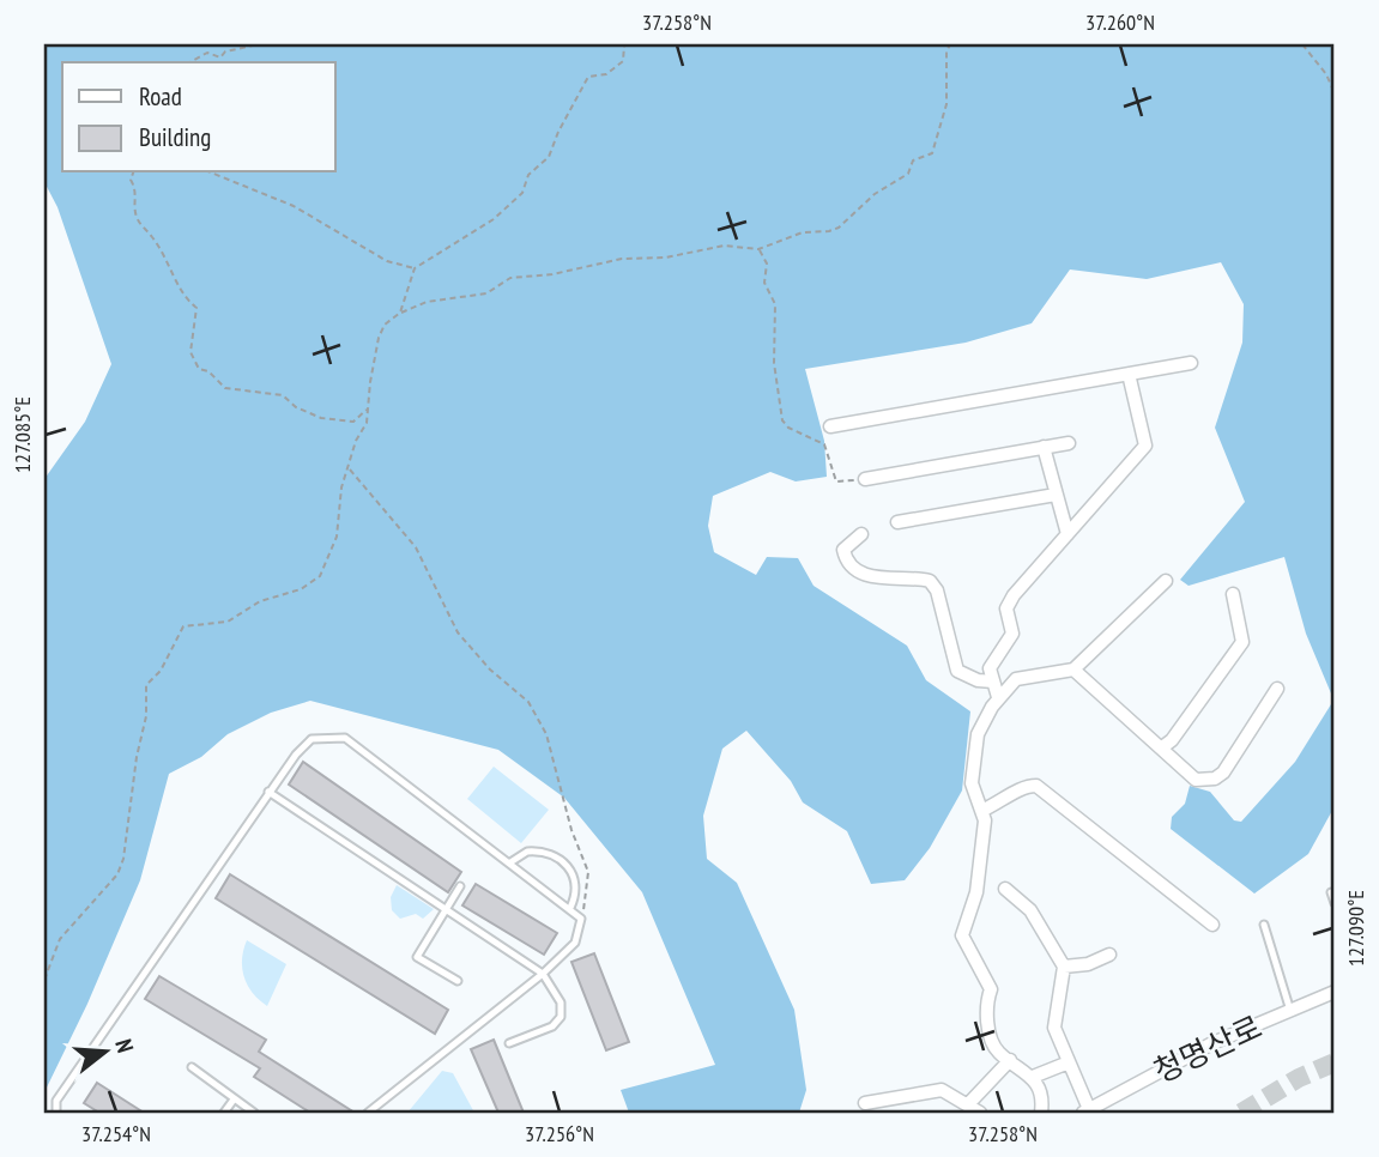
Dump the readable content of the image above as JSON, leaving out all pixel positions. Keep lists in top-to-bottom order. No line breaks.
{"streets":{"street":["청명산로"]},"legend":["Road","Building"],"north":"right","coordinates":["37.258°N","37.260°N","127.085°E","127.090°E","37.254°N","37.256°N"]}
